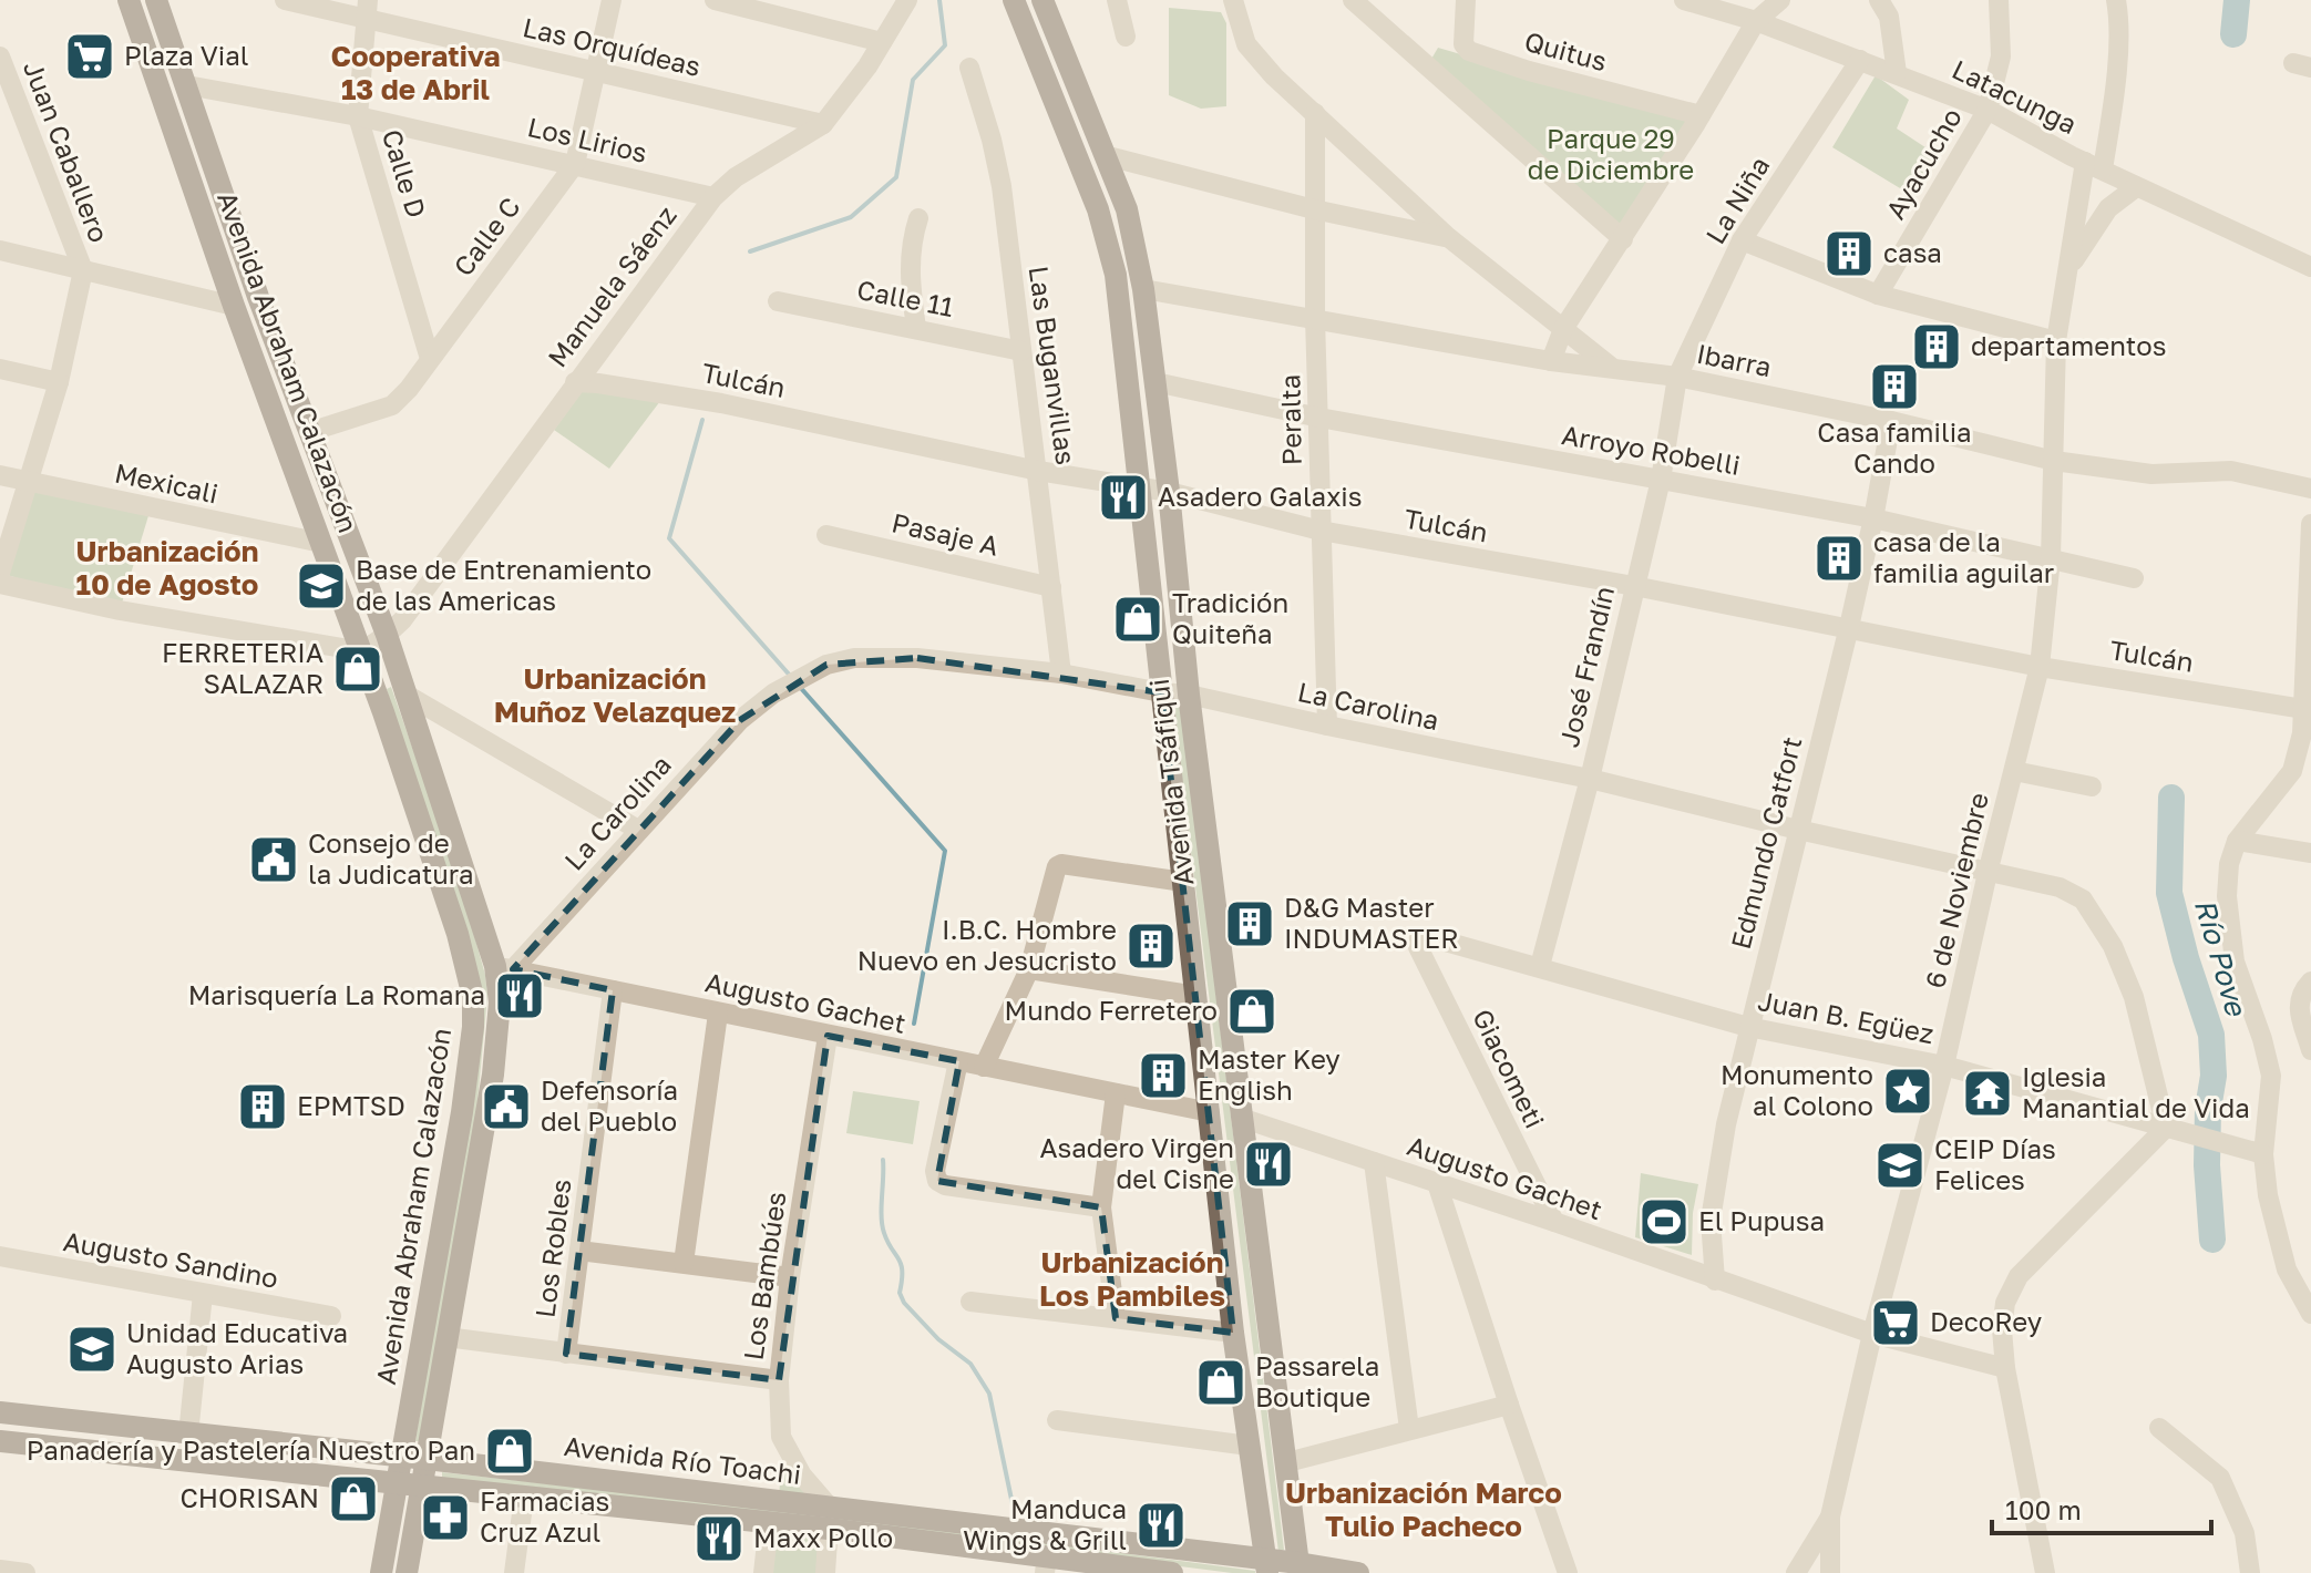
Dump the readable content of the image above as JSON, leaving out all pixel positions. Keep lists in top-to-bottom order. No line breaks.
{"streets":{"main road":["Avenida Abraham Calazacón","Avenida Tsáfiqui","Avenida Río Toachi"],"street":["Las Orquídeas","Quitus","Latacunga","Los Lirios","Juan Caballero","Ayacucho","Calle D","La Niña","Calle C","Manuela Sáenz","Calle 11","Ibarra","Las Buganvillas","Tulcán","Peralta","Arroyo Robelli","Mexicali","Pasaje A","José Frandín","La Carolina","Edmundo Catfort","6 de Noviembre","Augusto Gachet","Juan B. Egüez","Giacometi","Los Robles","Augusto Sandino","Los Bambúes"]},"crossings":[["Las Orquídeas","Calle D"],["Las Orquídeas","Calle C"],["Las Orquídeas","Manuela Sáenz"],["Latacunga","Ayacucho"],["Latacunga","La Niña"],["Latacunga","6 de Noviembre"],["Los Lirios","Calle D"],["Los Lirios","Calle C"],["Los Lirios","Manuela Sáenz"],["Los Lirios","Avenida Abraham Calazacón"],["Juan Caballero","Mexicali"],["Calle D","Calle C"],["La Niña","Ibarra"],["La Niña","José Frandín"],["Calle C","Avenida Abraham Calazacón"],["Manuela Sáenz","Avenida Abraham Calazacón"],["Manuela Sáenz","Tulcán"],["Calle 11","Las Buganvillas"],["Ibarra","Peralta"],["Ibarra","José Frandín"],["Ibarra","Avenida Tsáfiqui"],["Ibarra","Edmundo Catfort"],["Ibarra","6 de Noviembre"],["Avenida Abraham Calazacón","Mexicali"],["Avenida Abraham Calazacón","La Carolina"],["Avenida Abraham Calazacón","Augusto Gachet"],["Avenida Abraham Calazacón","Avenida Río Toachi"],["Las Buganvillas","Tulcán"],["Las Buganvillas","Pasaje A"],["Las Buganvillas","La Carolina"],["Tulcán","Peralta"],["Tulcán","José Frandín"],["Tulcán","Avenida Tsáfiqui"],["Tulcán","Edmundo Catfort"],["Tulcán","6 de Noviembre"],["Peralta","Arroyo Robelli"],["Peralta","La Carolina"],["Arroyo Robelli","José Frandín"],["Arroyo Robelli","Avenida Tsáfiqui"],["Arroyo Robelli","Edmundo Catfort"],["Arroyo Robelli","6 de Noviembre"],["José Frandín","La Carolina"],["José Frandín","Juan B. Egüez"],["La Carolina","Avenida Tsáfiqui"],["La Carolina","Edmundo Catfort"],["La Carolina","6 de Noviembre"],["La Carolina","Augusto Gachet"],["La Carolina","Juan B. Egüez"],["Avenida Tsáfiqui","Augusto Gachet"],["Avenida Tsáfiqui","Avenida Río Toachi"],["Edmundo Catfort","Augusto Gachet"],["Edmundo Catfort","Juan B. Egüez"],["6 de Noviembre","Augusto Gachet"],["6 de Noviembre","Juan B. Egüez"],["Augusto Gachet","Giacometi"],["Augusto Gachet","Los Robles"],["Augusto Gachet","Los Bambúes"],["Juan B. Egüez","Giacometi"],["Los Bambúes","Avenida Río Toachi"]],"districts":["Cooperativa 13 de Abril","Urbanización 10 de Agosto","Urbanización Muñoz Velazquez","Urbanización Los Pambiles","Urbanización Marco Tulio Pacheco"],"water":["Río Pove"],"parks":["Parque 29 de Diciembre"],"places":{"supermarket":["Plaza Vial","DecoRey"],"building":["casa","departamentos","Casa familia Cando","casa de la familia aguilar","D&G Master INDUMASTER","I.B.C. Hombre Nuevo en Jesucristo","Master Key English","EPMTSD"],"restaurant":["Asadero Galaxis","Marisquería La Romana","Asadero Virgen del Cisne","Manduca Wings & Grill","Maxx Pollo"],"school or university":["Base de Entrenamiento de las Americas","CEIP Días Felices","Unidad Educativa Augusto Arias"],"shop":["Tradición Quiteña","FERRETERIA SALAZAR","Mundo Ferretero","Passarela Boutique","Panadería y Pastelería Nuestro Pan","CHORISAN"],"public building":["Consejo de la Judicatura","Defensoría del Pueblo"],"place":["Monumento al Colono"],"temple":["Iglesia Manantial de Vida"],"sports":["El Pupusa"],"pharmacy":["Farmacias Cruz Azul"]},"scale_bar":"100 m"}
